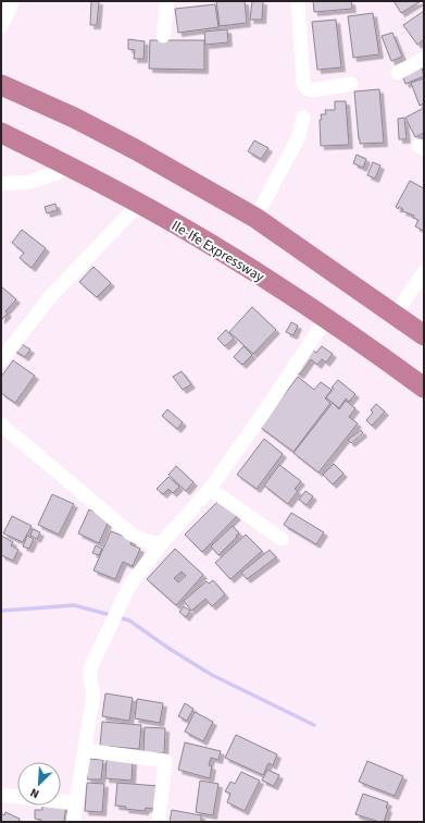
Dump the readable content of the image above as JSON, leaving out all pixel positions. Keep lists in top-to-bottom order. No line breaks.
{"streets":{"highway":["Ile-Ife Expressway"]},"north":"bottom left"}
